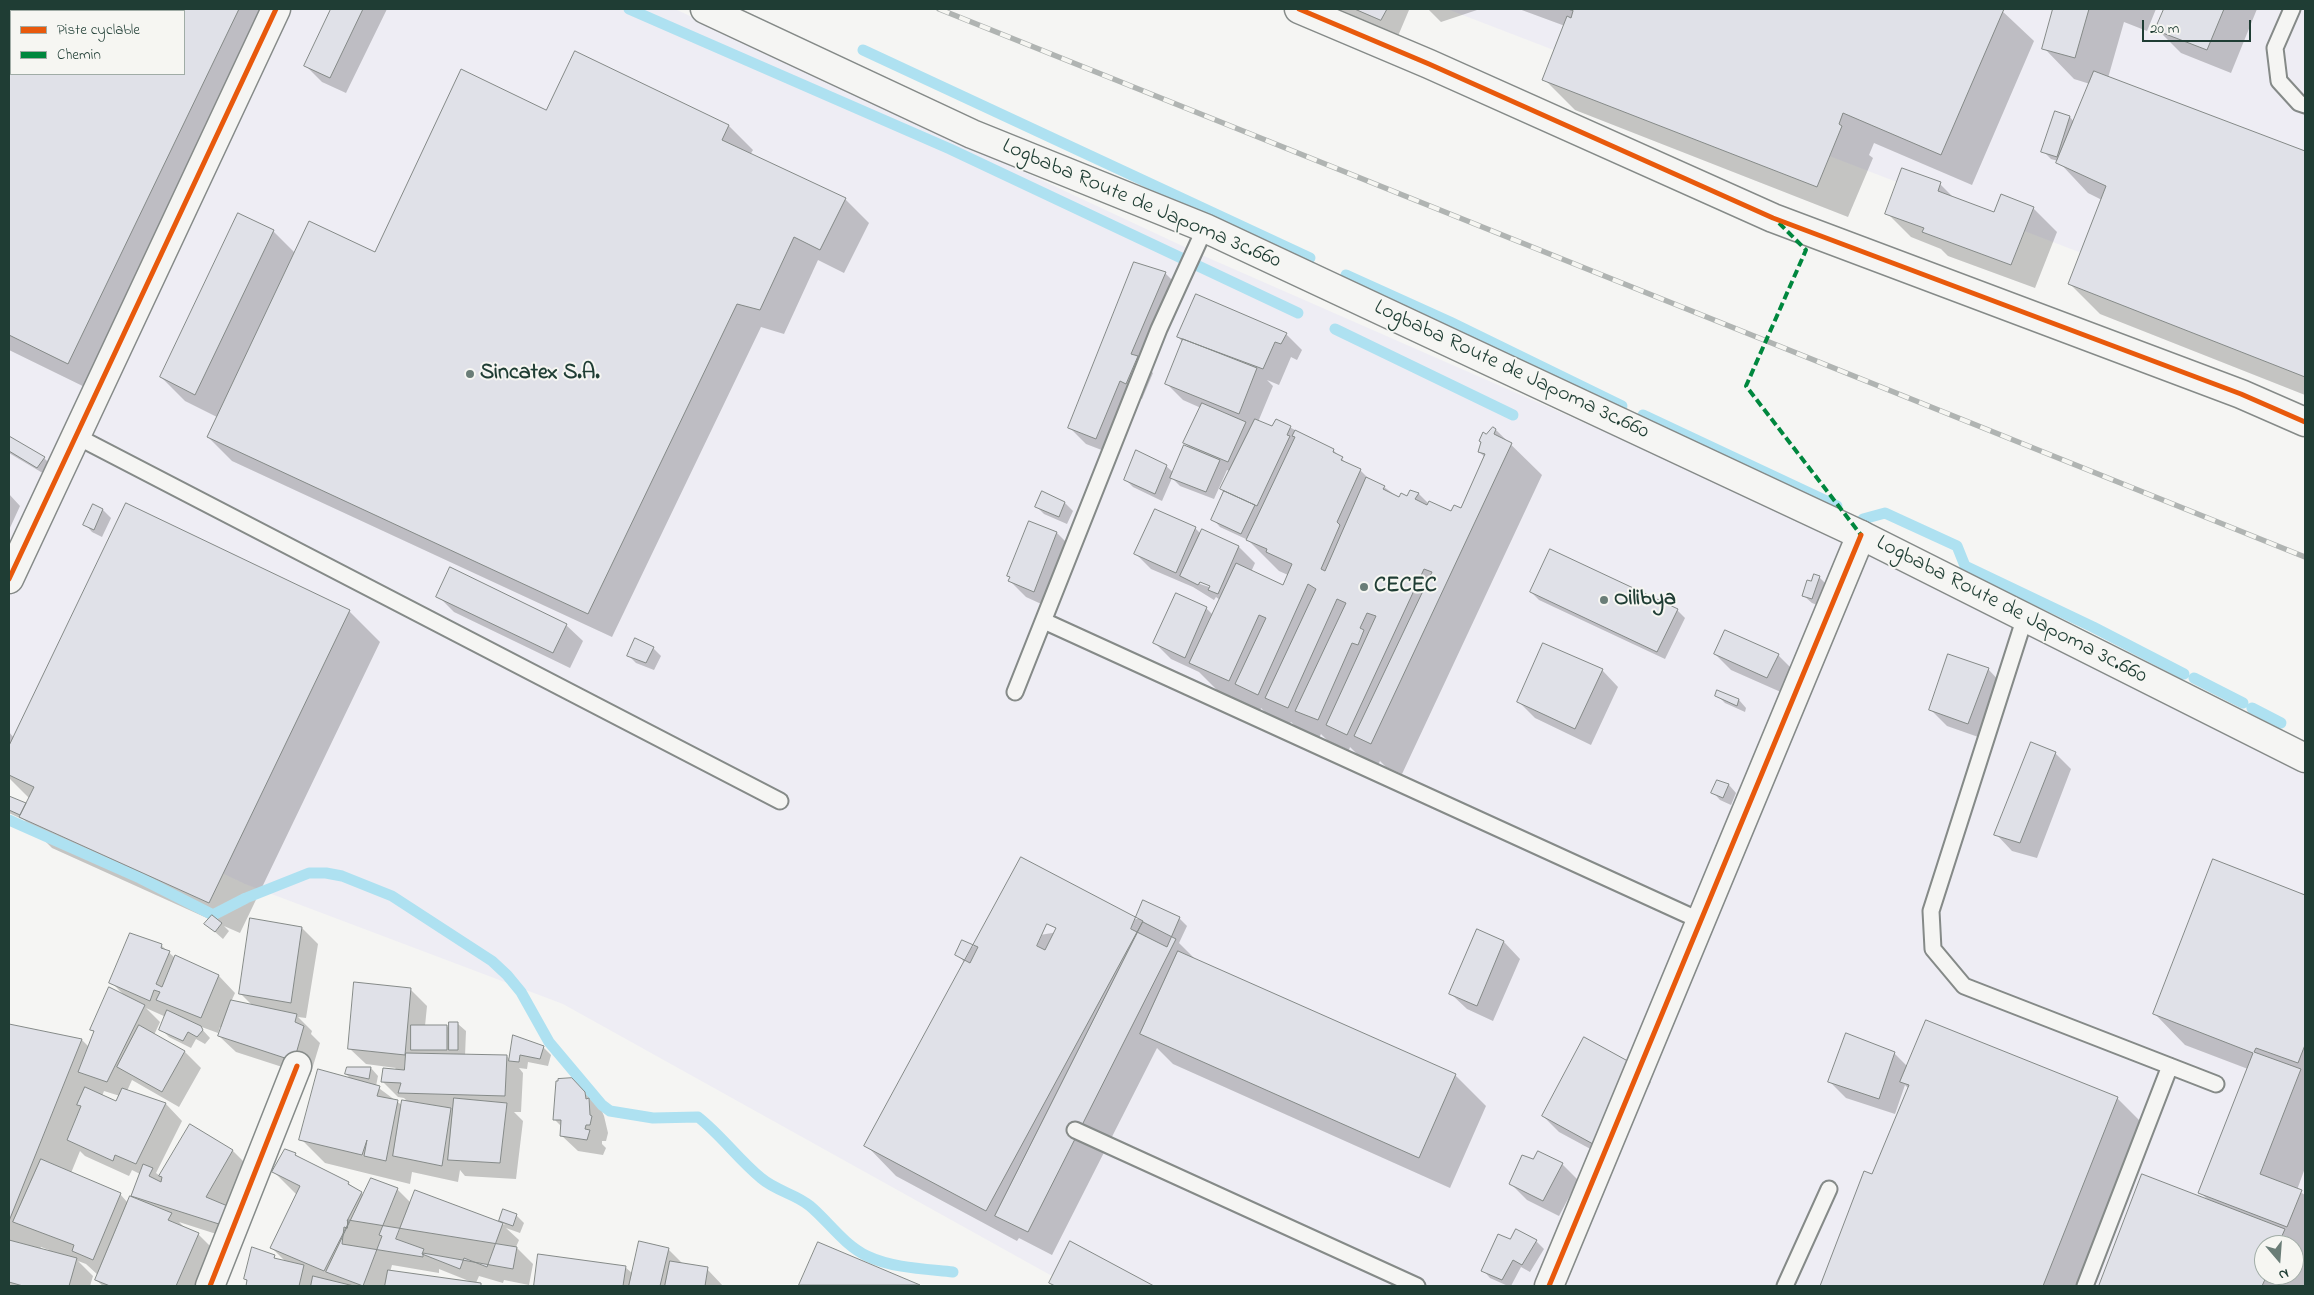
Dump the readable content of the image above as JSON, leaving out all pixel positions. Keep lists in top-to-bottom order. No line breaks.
{"streets":{"street":["Logbaba Route de Japoma 3c.660"]},"places":["Sincatex S.A.","CECEC","Oilibya"],"legend":["Piste cyclable","Chemin"],"scale_bar":"20 m","north":"bottom"}
